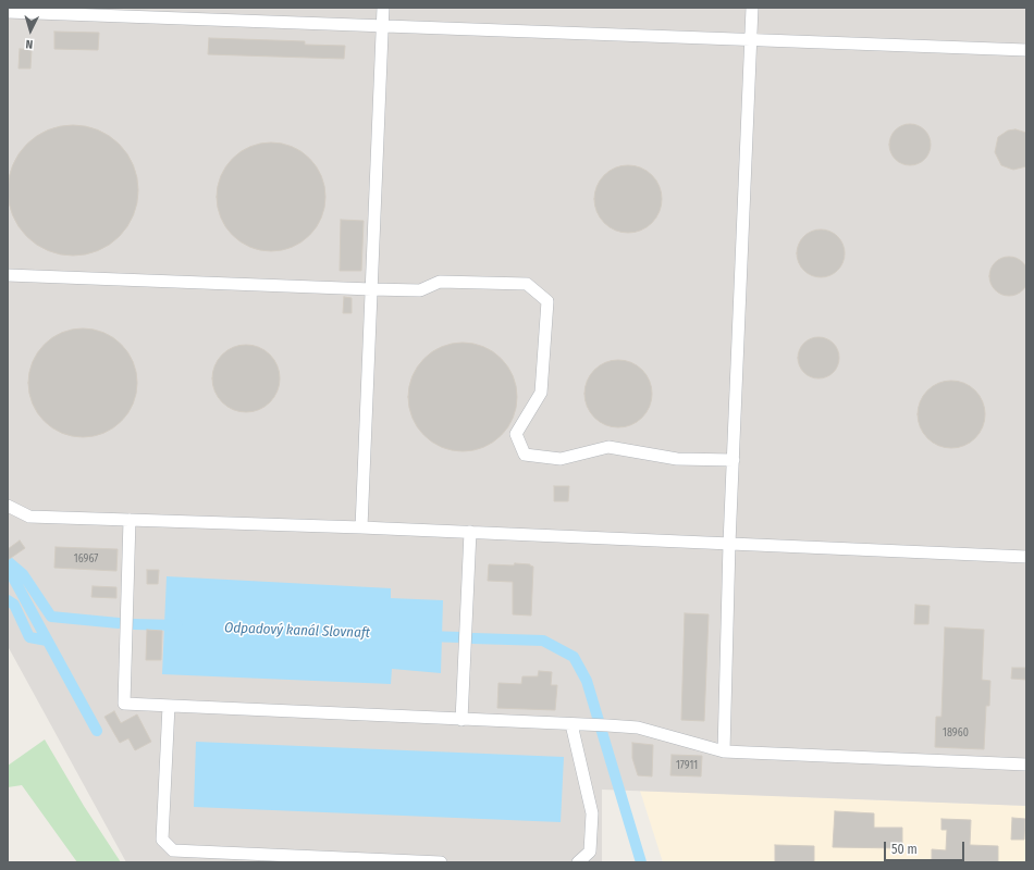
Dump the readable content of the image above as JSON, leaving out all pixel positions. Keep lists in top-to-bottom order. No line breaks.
{"water":["Odpadový kanál Slovnaft"],"house_numbers":["16967","18960","17911"],"scale_bar":"50 m","north":"bottom"}
